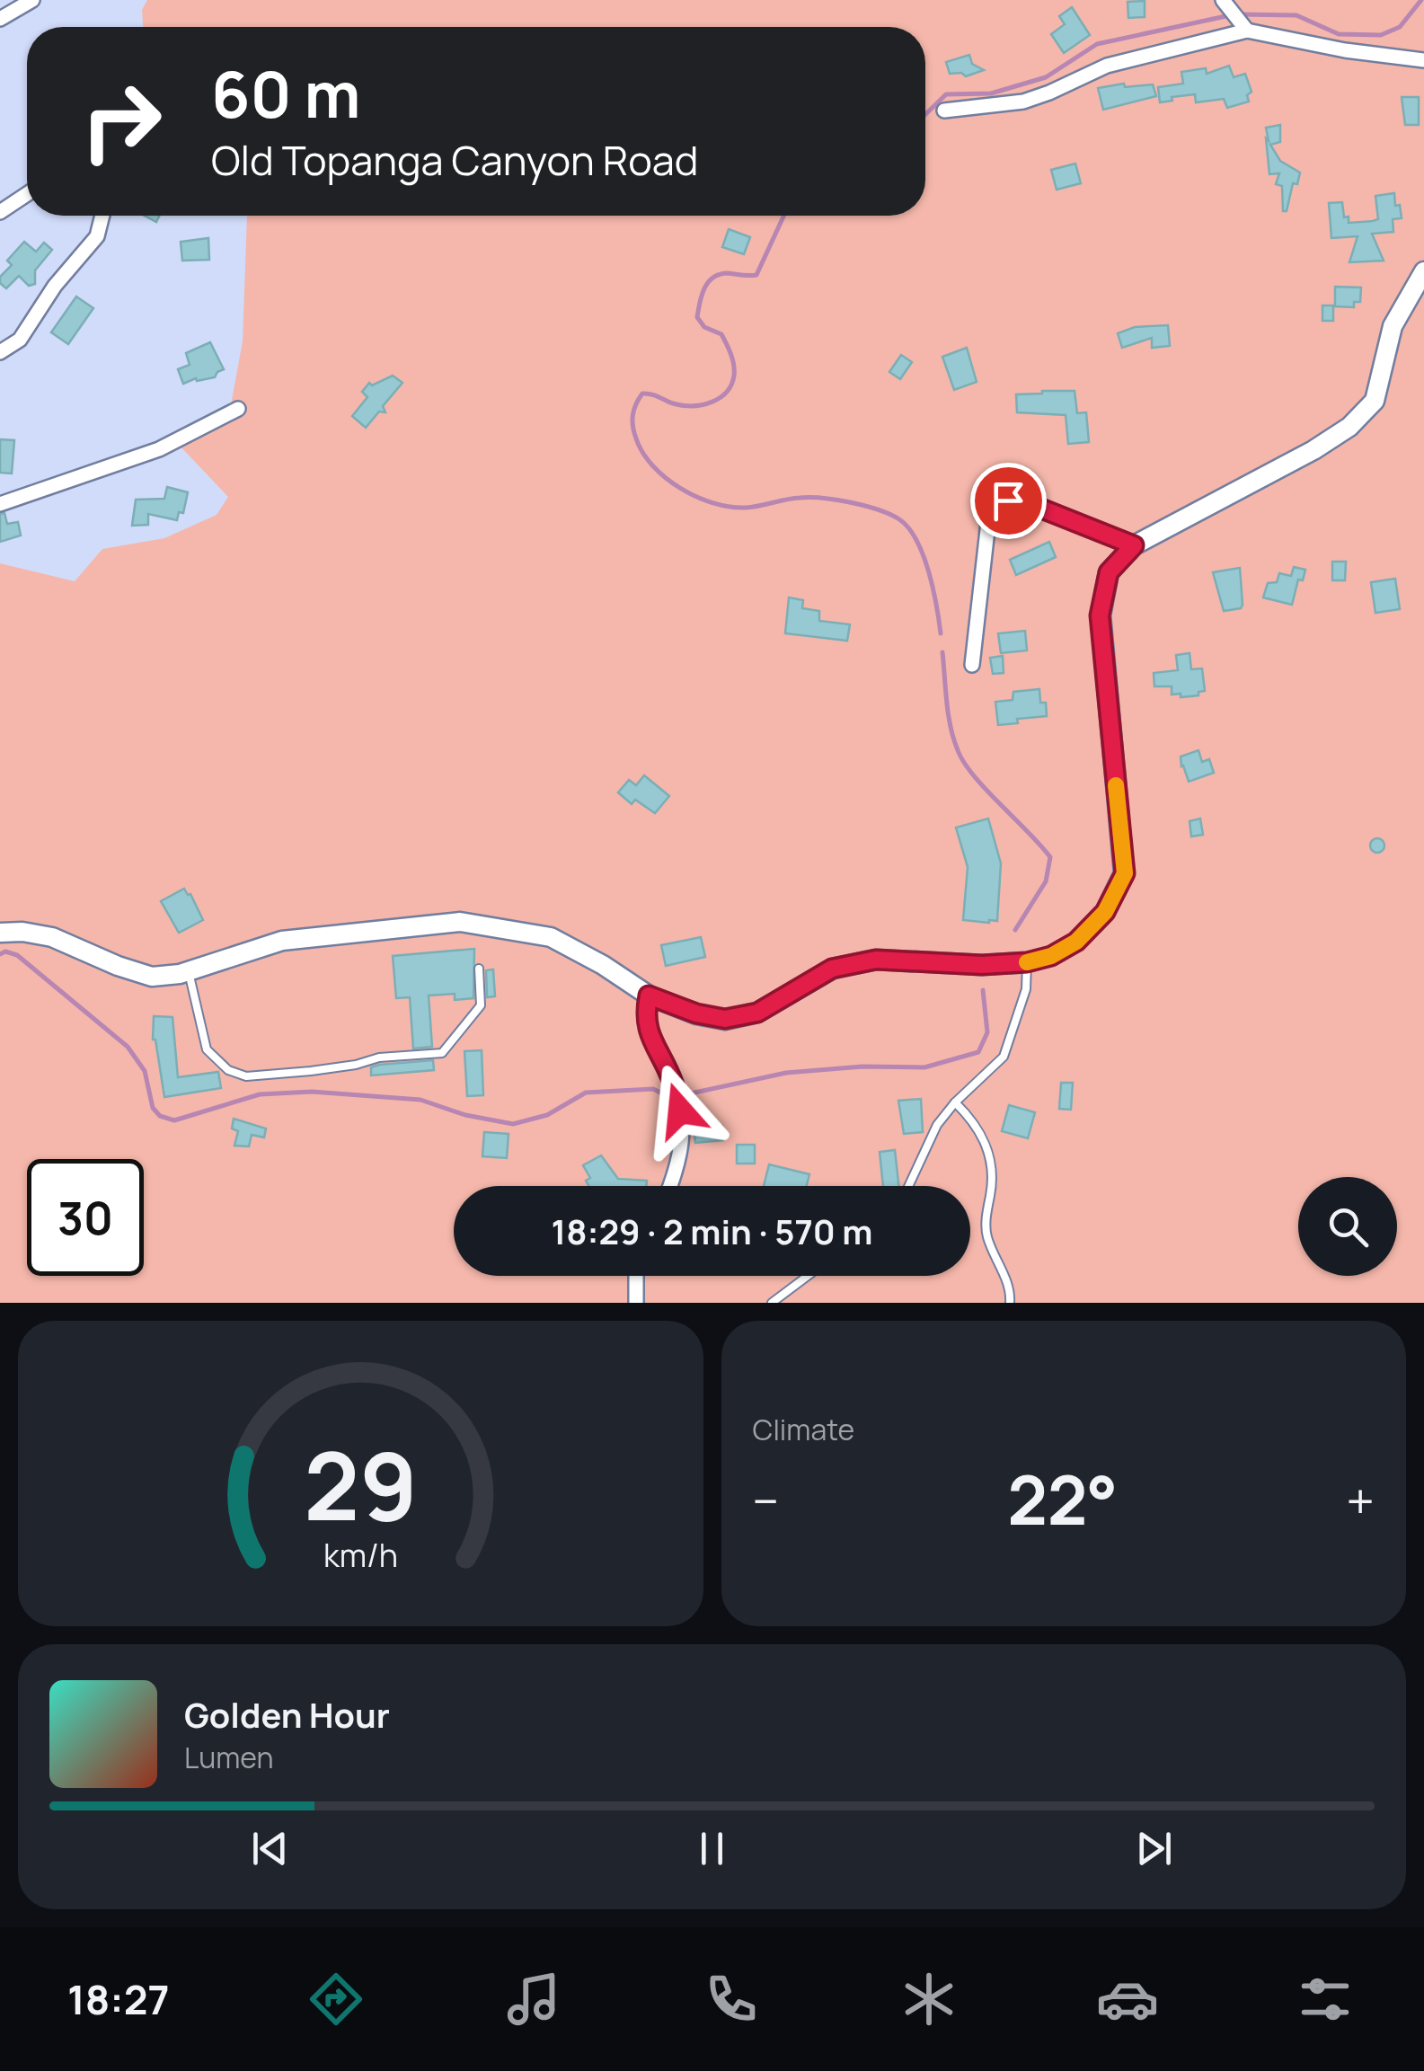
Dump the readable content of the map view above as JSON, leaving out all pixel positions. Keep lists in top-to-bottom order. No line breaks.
{"page":{"turn":["60 m","Old Topanga Canyon Road"],"limit":"30","trip":"18:29 · 2 min · 570 m","tile":"Climate","heat":["−","22°","+"],"song":["Golden Hour","Lumen"],"tabs":"18:27","gauge":["29","km/h"]}}
